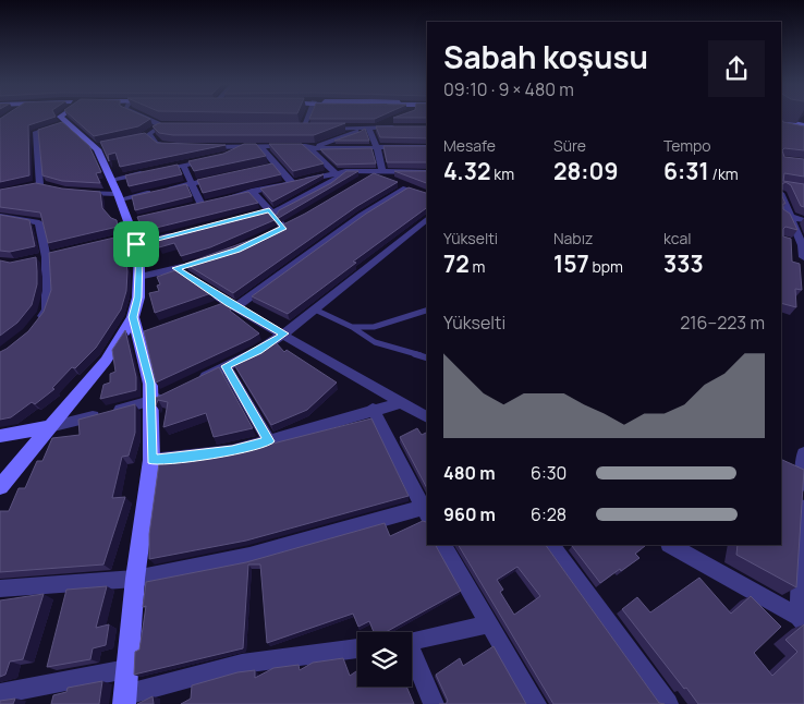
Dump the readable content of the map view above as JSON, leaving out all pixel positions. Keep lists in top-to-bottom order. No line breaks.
{"page":{"heading":["Sabah koşusu","09:10 · 9 × 480 m"],"stats":[["Mesafe","4.32 km"],["Süre","28:09"],["Tempo","6:31 /km"],["Yükselti","72 m"],["Nabız","157 bpm"],["kcal","333"]],"chart":["Yükselti","216–223 m"],"list":[{"name":"480 m","note":"6:30"},{"name":"960 m","note":"6:28"}]}}
